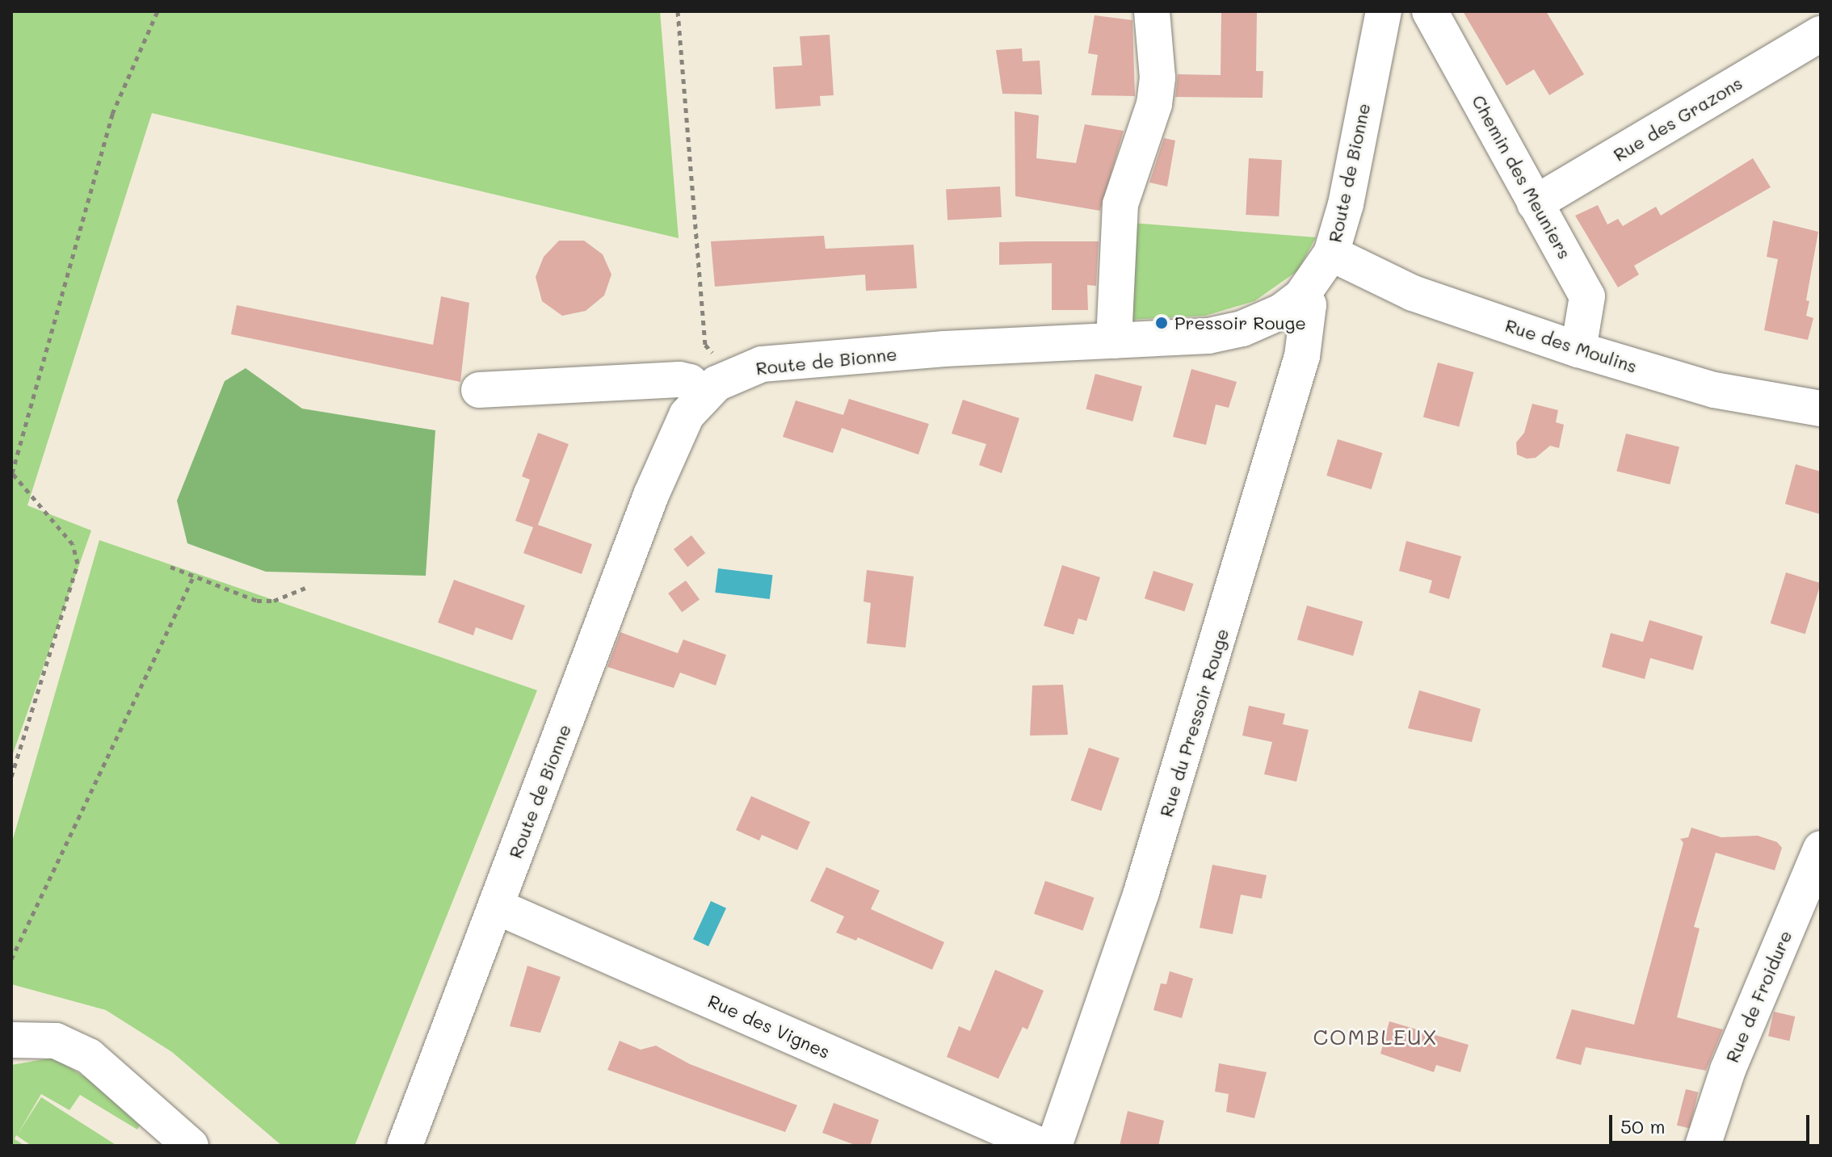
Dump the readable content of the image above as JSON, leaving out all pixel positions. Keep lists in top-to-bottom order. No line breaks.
{"streets":{"street":["Rue des Grazons","Route de Bionne","Chemin des Meuniers","Rue des Moulins","Rue du Pressoir Rouge","Rue de Froidure","Rue des Vignes"]},"crossings":[["Rue des Grazons","Chemin des Meuniers"],["Route de Bionne","Rue des Moulins"],["Route de Bionne","Rue du Pressoir Rouge"],["Route de Bionne","Rue des Vignes"],["Chemin des Meuniers","Rue des Moulins"]],"districts":["COMBLEUX"],"places":["Pressoir Rouge"],"scale_bar":"50 m"}
